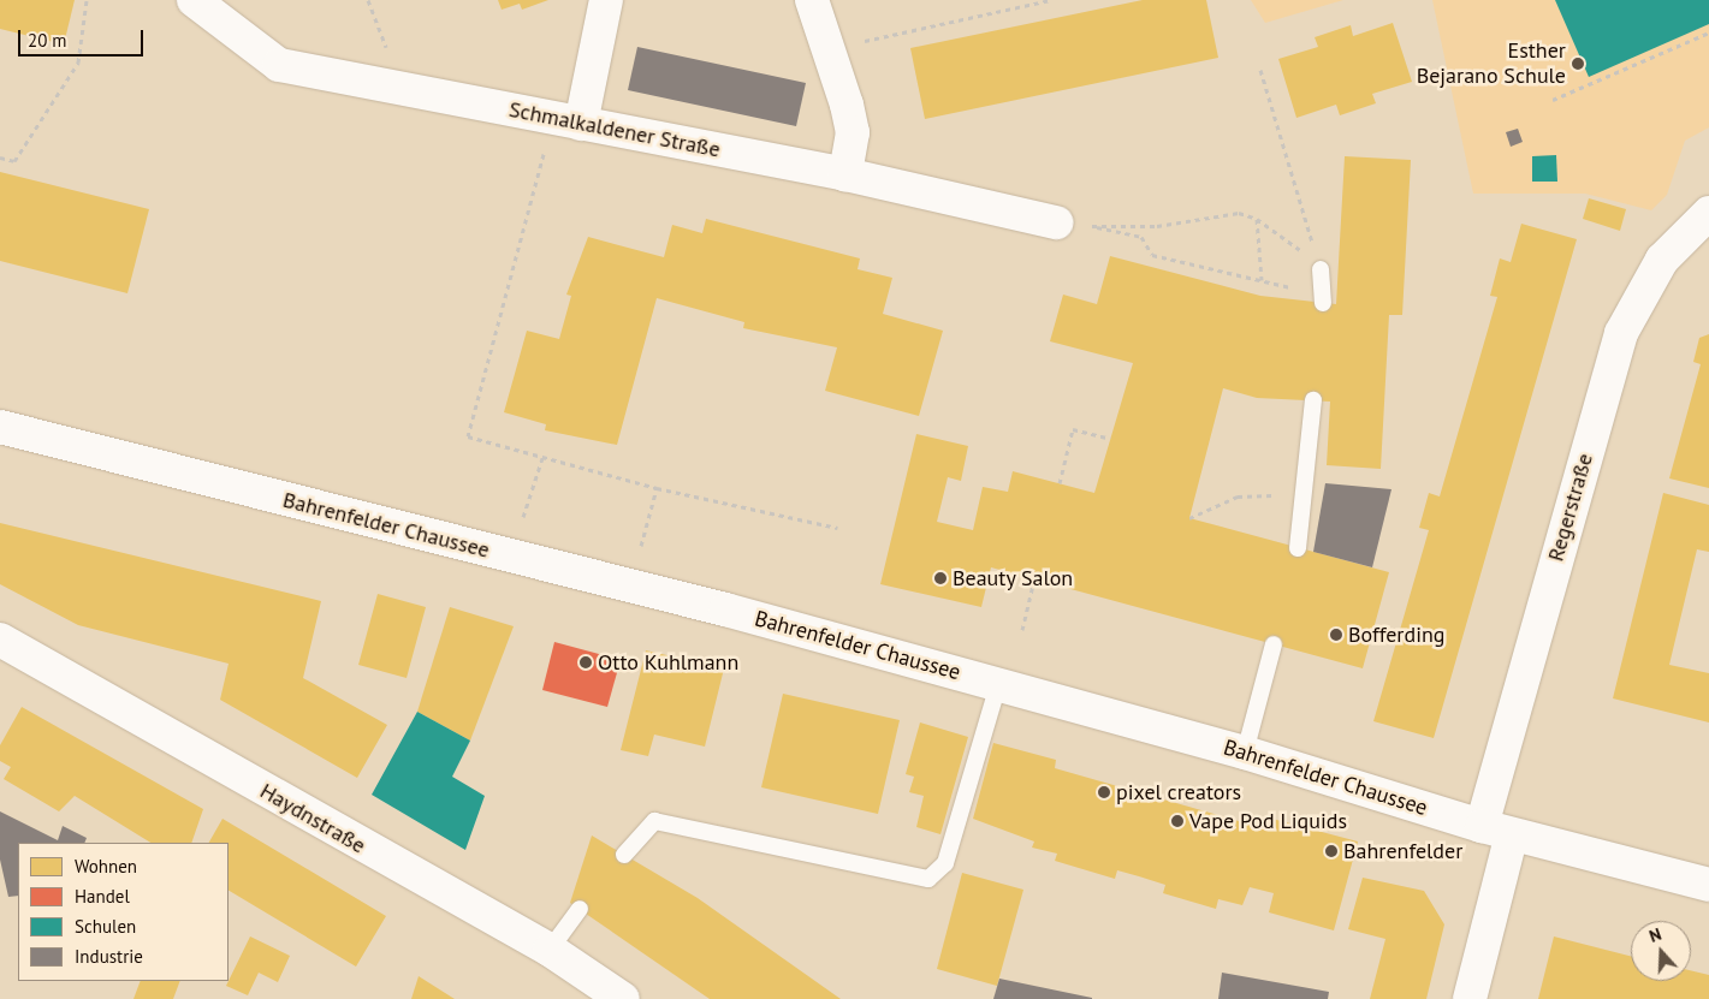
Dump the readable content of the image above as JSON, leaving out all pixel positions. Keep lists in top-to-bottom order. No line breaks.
{"streets":{"street":["Schmalkaldener Straße","Regerstraße","Bahrenfelder Chaussee","Haydnstraße"]},"crossings":[["Regerstraße","Bahrenfelder Chaussee"]],"places":["Esther Bejarano Schule","Beauty Salon","Bofferding","Otto Kuhlmann","pixel creators","Vape Pod Liquids","Bahrenfelder"],"legend":["Wohnen","Handel","Schulen","Industrie"],"scale_bar":"20 m","north":"top"}
